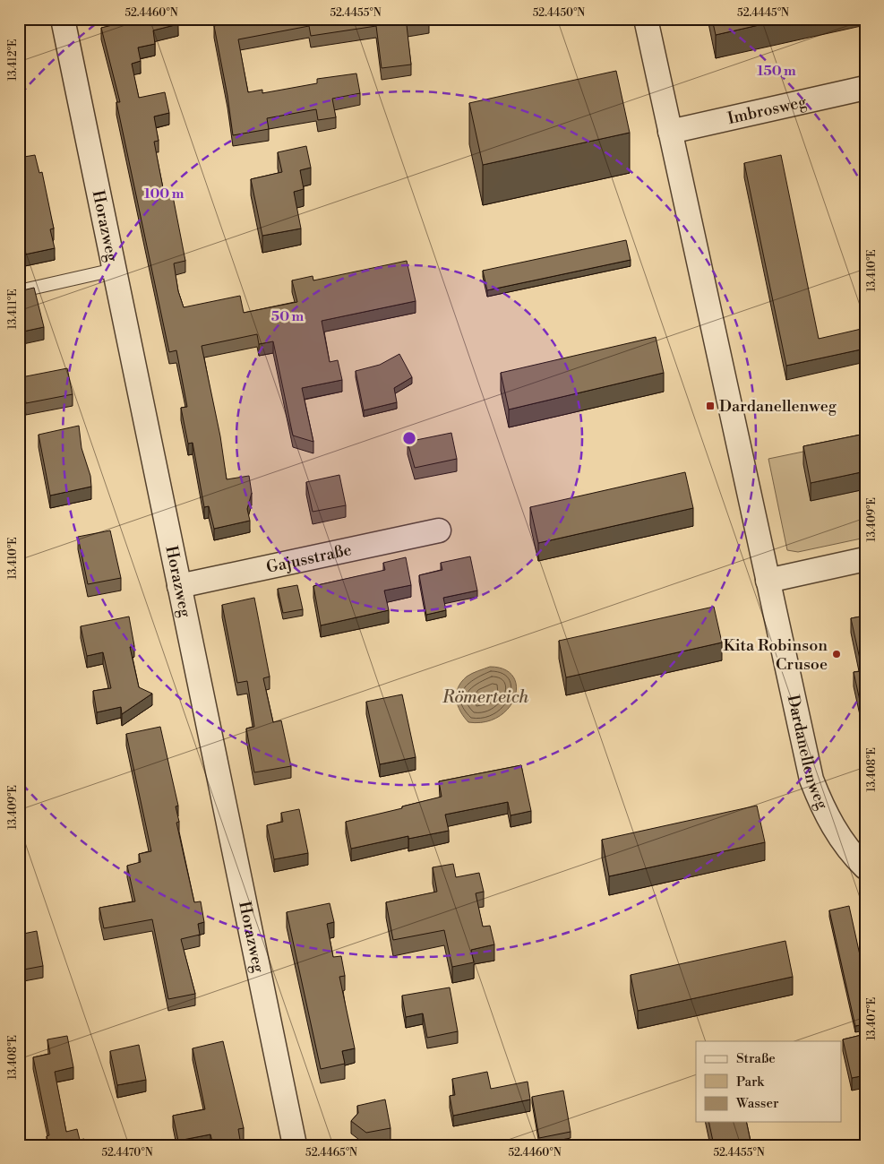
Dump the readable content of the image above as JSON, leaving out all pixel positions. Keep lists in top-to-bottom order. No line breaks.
{"streets":{"street":["Imbrosweg","Horazweg","Gajusstraße","Dardanellenweg"]},"crossings":[["Imbrosweg","Dardanellenweg"],["Horazweg","Gajusstraße"]],"water":["Römerteich"],"places":{"transit":["Dardanellenweg"],"other":["Kita Robinson Crusoe"]},"legend":["Straße","Park","Wasser"],"coordinates":["52.4460°N","52.4455°N","52.4450°N","52.4445°N","13.412°E","13.410°E","13.411°E","13.409°E","13.408°E","13.407°E","52.4470°N","52.4465°N"],"rings":["150 m","100 m","50 m"]}
